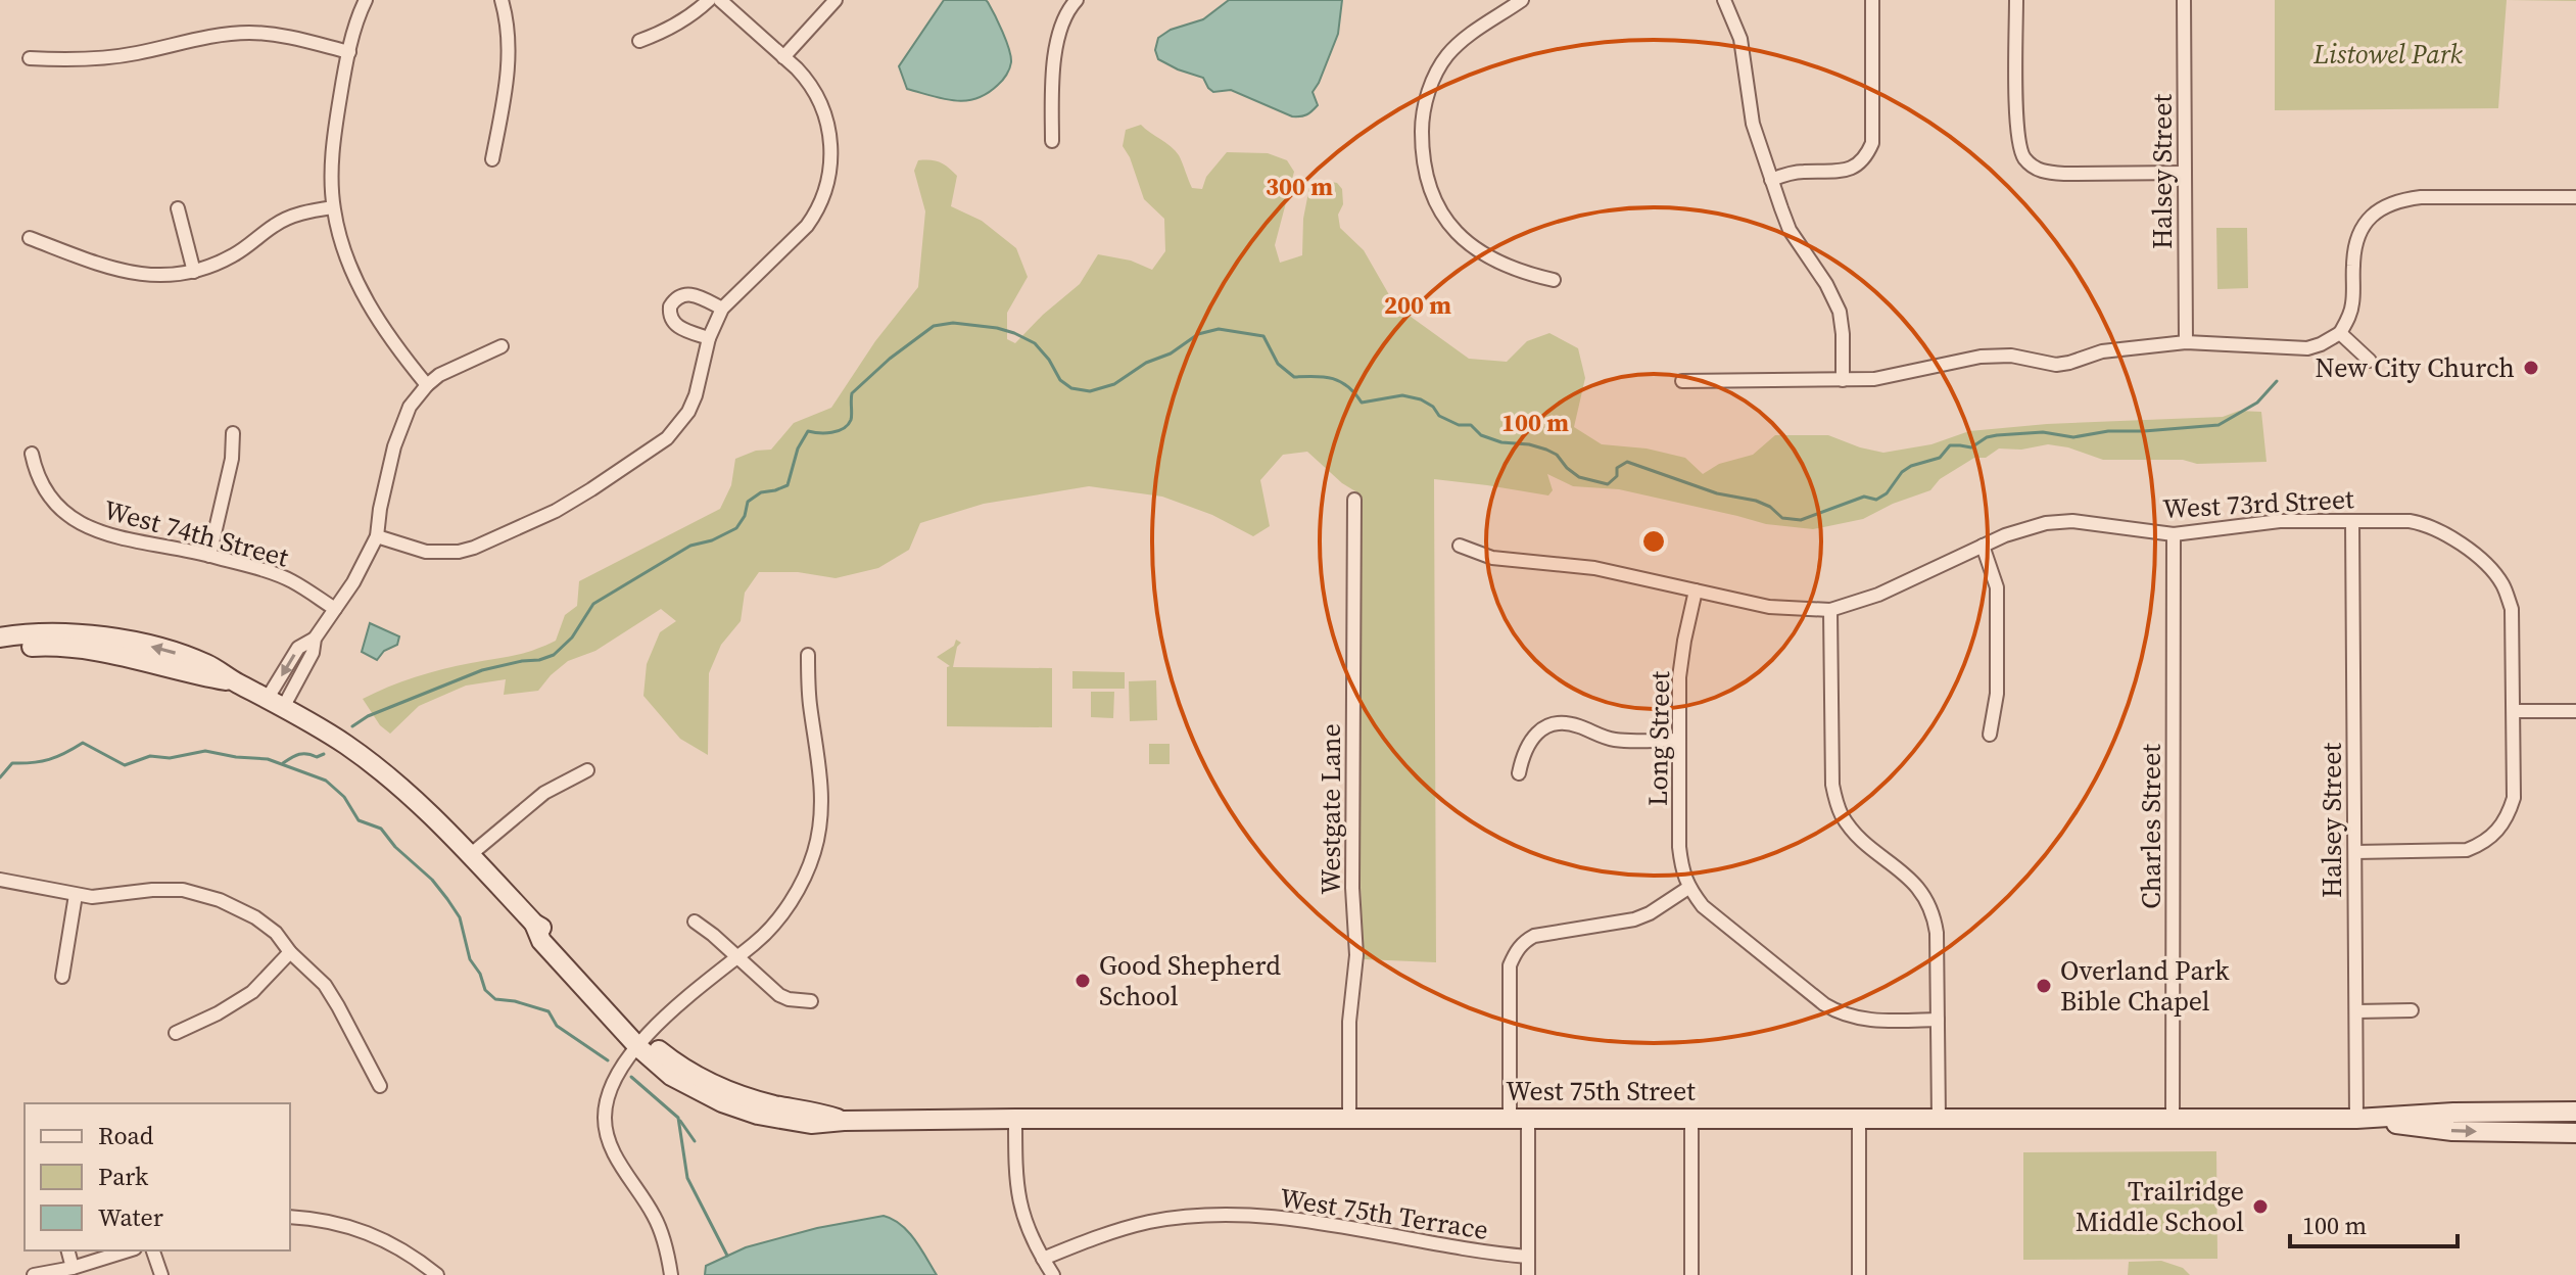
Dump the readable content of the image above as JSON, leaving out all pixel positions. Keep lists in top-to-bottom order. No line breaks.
{"streets":{"main road":["West 75th Street"],"street":["Halsey Street","West 73rd Street","West 74th Street","Long Street","Westgate Lane","Charles Street","West 75th Terrace"]},"crossings":[["Halsey Street","West 73rd Street"],["Halsey Street","West 75th Street"],["West 73rd Street","Charles Street"],["Westgate Lane","West 75th Street"],["Charles Street","West 75th Street"]],"parks":["Listowel Park"],"places":["New City Church","Good Shepherd School","Overland Park Bible Chapel","Trailridge Middle School"],"legend":["Road","Park","Water"],"scale_bar":"100 m","rings":["300 m","200 m","100 m"]}
